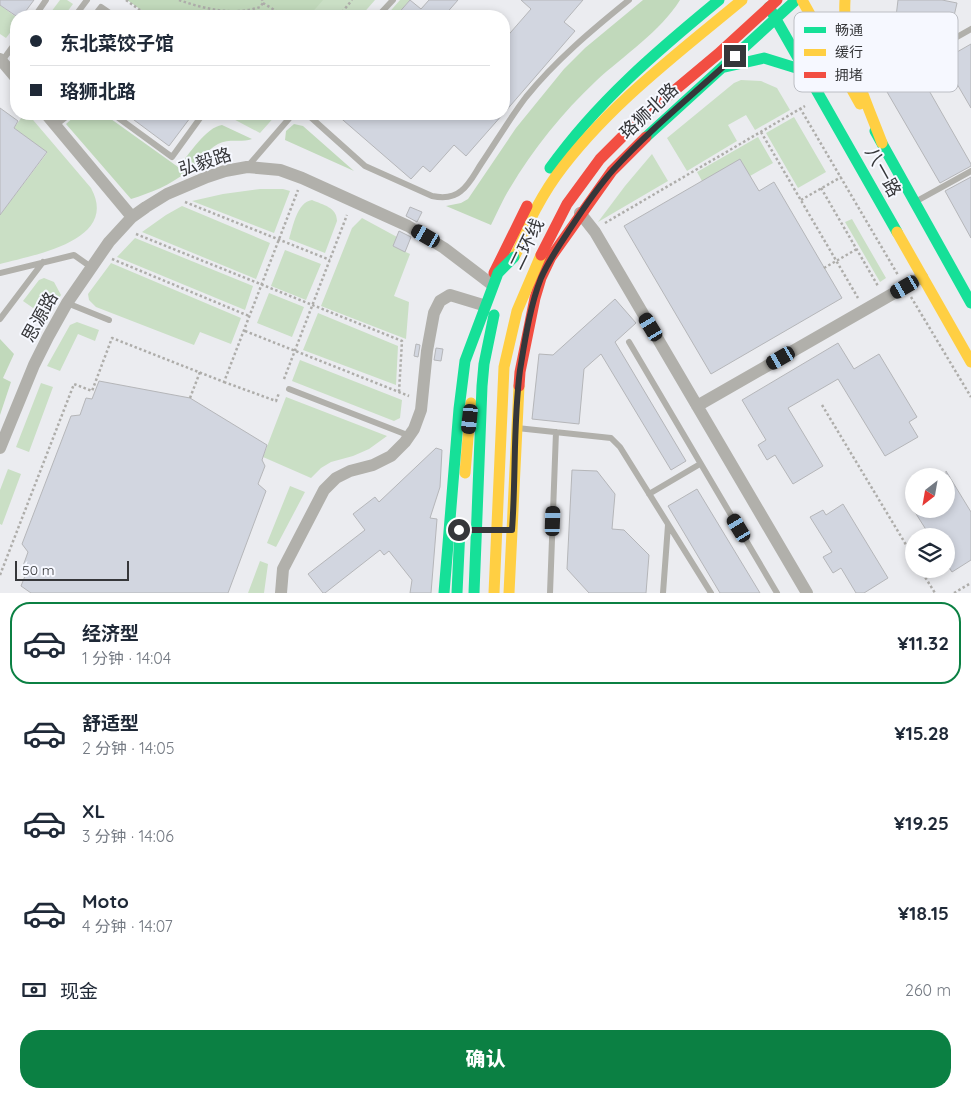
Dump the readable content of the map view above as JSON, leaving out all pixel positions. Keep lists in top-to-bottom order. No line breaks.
{"streets":{"main road":["珞狮北路","八一路","二环线"],"street":["弘毅路","思源路"]},"crossings":[["珞狮北路","弘毅路"],["珞狮北路","八一路"],["弘毅路","思源路"]],"legend":["畅通","缓行","拥堵"],"scale_bar":"50 m","north":"bottom left","page":{"banner":["东北菜饺子馆","珞狮北路"],"scale":"50 m","list":[{"name":"经济型","note":"1 分钟 · 14:04","value":"¥11.32"},{"name":"舒适型","note":"2 分钟 · 14:05","value":"¥15.28"},{"name":"XL","note":"3 分钟 · 14:06","value":"¥19.25"},{"name":"Moto","note":"4 分钟 · 14:07","value":"¥18.15"}],"pay":["现金","260 m"],"buttons":"确认"}}
